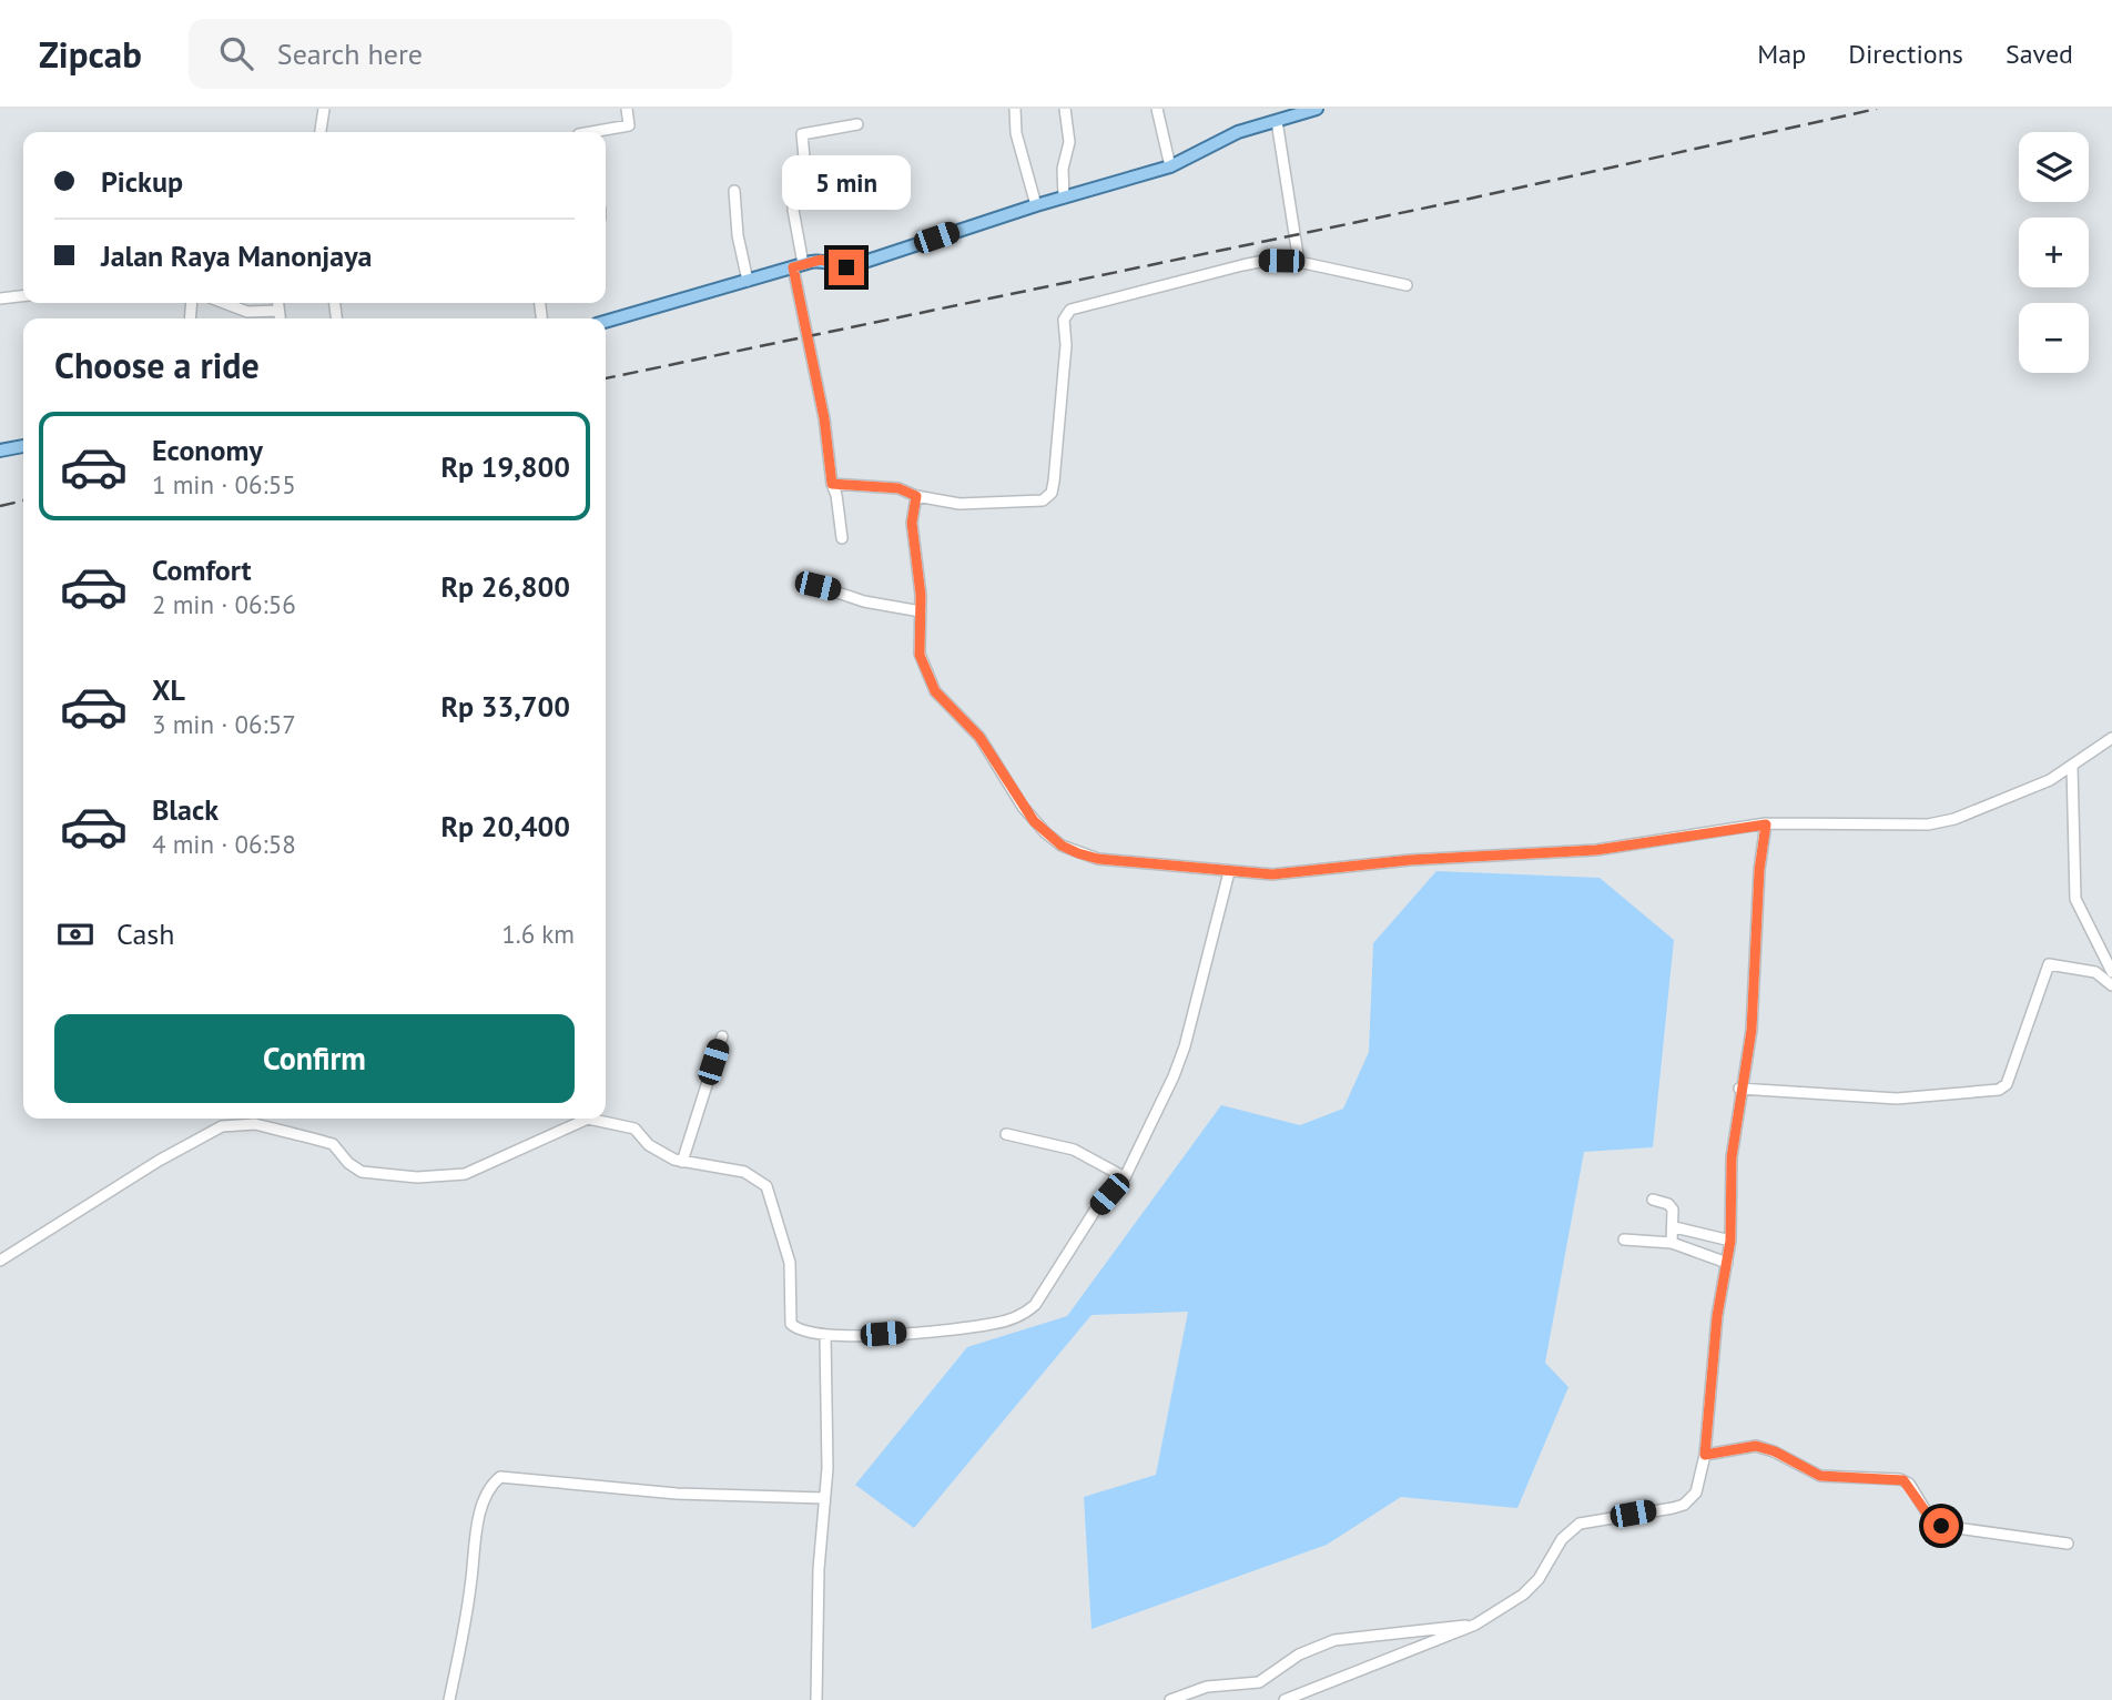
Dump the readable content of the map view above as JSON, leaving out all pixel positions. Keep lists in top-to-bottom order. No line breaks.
{"page":{"header":"Zipcab","search":"Search here","nav":["Map","Directions","Saved"],"map_buttons":["+","−"],"banner":["Pickup","Jalan Raya Manonjaya"],"bubble":"5 min","heading":"Choose a ride","list":[{"name":"Economy","note":"1 min · 06:55","value":"Rp 19,800"},{"name":"Comfort","note":"2 min · 06:56","value":"Rp 26,800"},{"name":"XL","note":"3 min · 06:57","value":"Rp 33,700"},{"name":"Black","note":"4 min · 06:58","value":"Rp 20,400"}],"pay":["Cash","1.6 km"],"buttons":"Confirm"}}
